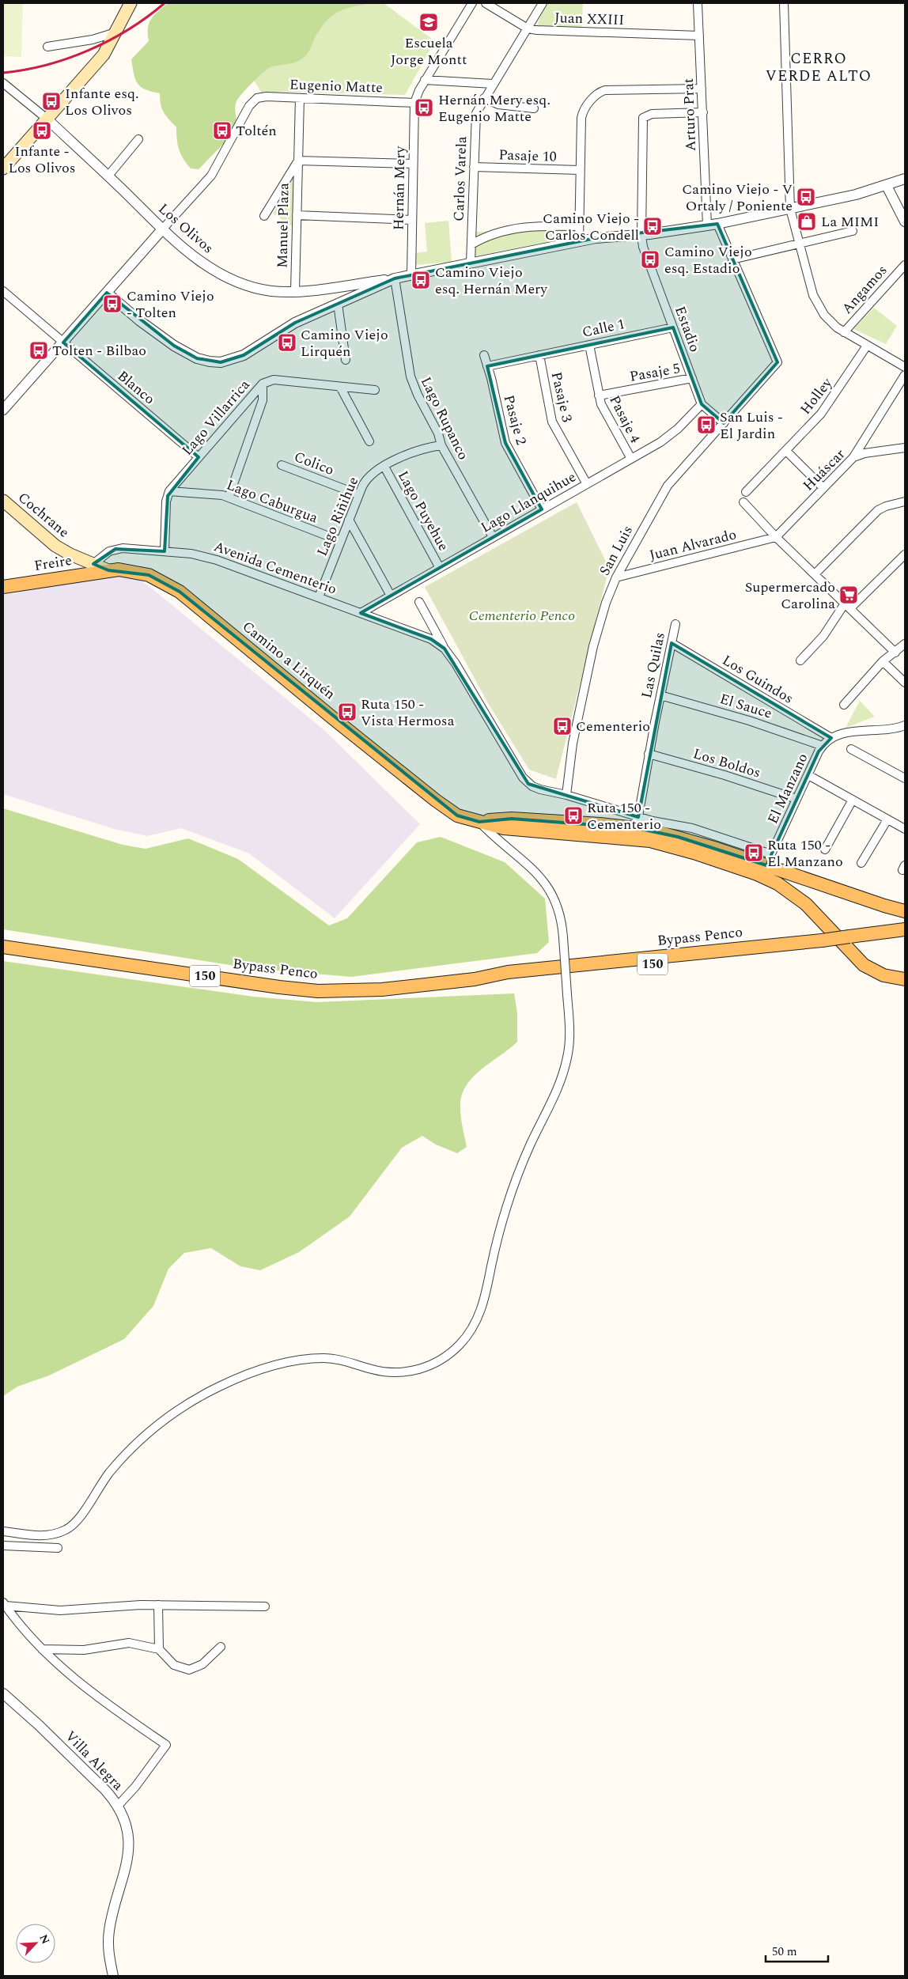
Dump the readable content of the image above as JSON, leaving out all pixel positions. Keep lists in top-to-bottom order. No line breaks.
{"streets":{"main road":["Cochrane","Freire","Camino a Lirquén","Bypass Penco","150"],"street":["Juan XXIII","Eugenio Matte","Arturo Prat","Pasaje 10","Carlos Varela","Hernán Mery","Manuel Plaza","Los Olivos","Angamos","Calle 1","Estadio","Pasaje 5","Blanco","Holley","Pasaje 3","Lago Villarrica","Lago Rupanco","Pasaje 4","Pasaje 2","Colico","Huáscar","Lago Caburgua","Lago Llanquihue","Lago Puyehue","Lago Riñihue","Juan Alvarado","San Luis","Avenida Cementerio","Las Quilas","Los Guindos","El Sauce","Los Boldos","El Manzano","Villa Alegra"]},"crossings":[["Juan XXIII","Arturo Prat"],["Juan XXIII","Carlos Varela"],["Eugenio Matte","Hernán Mery"],["Eugenio Matte","Manuel Plaza"],["Eugenio Matte","Los Olivos"],["Arturo Prat","Estadio"],["Pasaje 10","Carlos Varela"],["Manuel Plaza","Los Olivos"],["Los Olivos","Lago Rupanco"],["Calle 1","Estadio"],["Calle 1","Pasaje 3"],["Calle 1","Pasaje 4"],["Calle 1","Pasaje 2"],["Estadio","Pasaje 5"],["Estadio","Lago Llanquihue"],["Estadio","San Luis"],["Pasaje 5","Pasaje 4"],["Blanco","Lago Villarrica"],["Pasaje 3","Lago Llanquihue"],["Lago Villarrica","Lago Caburgua"],["Lago Rupanco","Lago Llanquihue"],["Lago Rupanco","Lago Riñihue"],["Pasaje 4","Lago Llanquihue"],["Pasaje 2","Lago Llanquihue"],["Colico","Lago Riñihue"],["Huáscar","Juan Alvarado"],["Lago Caburgua","Lago Riñihue"],["Lago Llanquihue","Lago Puyehue"],["Lago Llanquihue","Avenida Cementerio"],["Lago Puyehue","Lago Riñihue"],["Cochrane","Freire"],["Cochrane","Avenida Cementerio"],["Cochrane","Camino a Lirquén"],["Lago Riñihue","Avenida Cementerio"],["Juan Alvarado","San Luis"],["San Luis","Avenida Cementerio"],["Freire","Camino a Lirquén"],["Avenida Cementerio","Camino a Lirquén"],["Avenida Cementerio","Las Quilas"],["Camino a Lirquén","Las Quilas"],["Camino a Lirquén","El Manzano"],["Las Quilas","Los Guindos"],["Las Quilas","El Sauce"],["Las Quilas","Los Boldos"],["Los Guindos","El Manzano"],["El Sauce","El Manzano"],["Los Boldos","El Manzano"]],"districts":["CERRO VERDE ALTO"],"parks":["Cementerio Penco"],"places":{"school or university":["Escuela Jorge Montt"],"bus stop":["Infante esq. Los Olivos","Hernán Mery esq. Eugenio Matte","Infante - Los Olivos","Toltén","Camino Viejo - V Ortaly / Poniente","Camino Viejo - Carlos Condell","Camino Viejo esq. Estadio","Camino Viejo esq. Hernán Mery","Camino Viejo - Tolten","Camino Viejo Lirquén","Tolten - Bilbao","San Luis - El Jardin","Ruta 150 - Vista Hermosa","Cementerio","Ruta 150 - Cementerio","Ruta 150 - El Manzano"],"shop":["La MIMI"],"supermarket":["Supermercado Carolina"]},"scale_bar":"50 m","north":"top right"}
